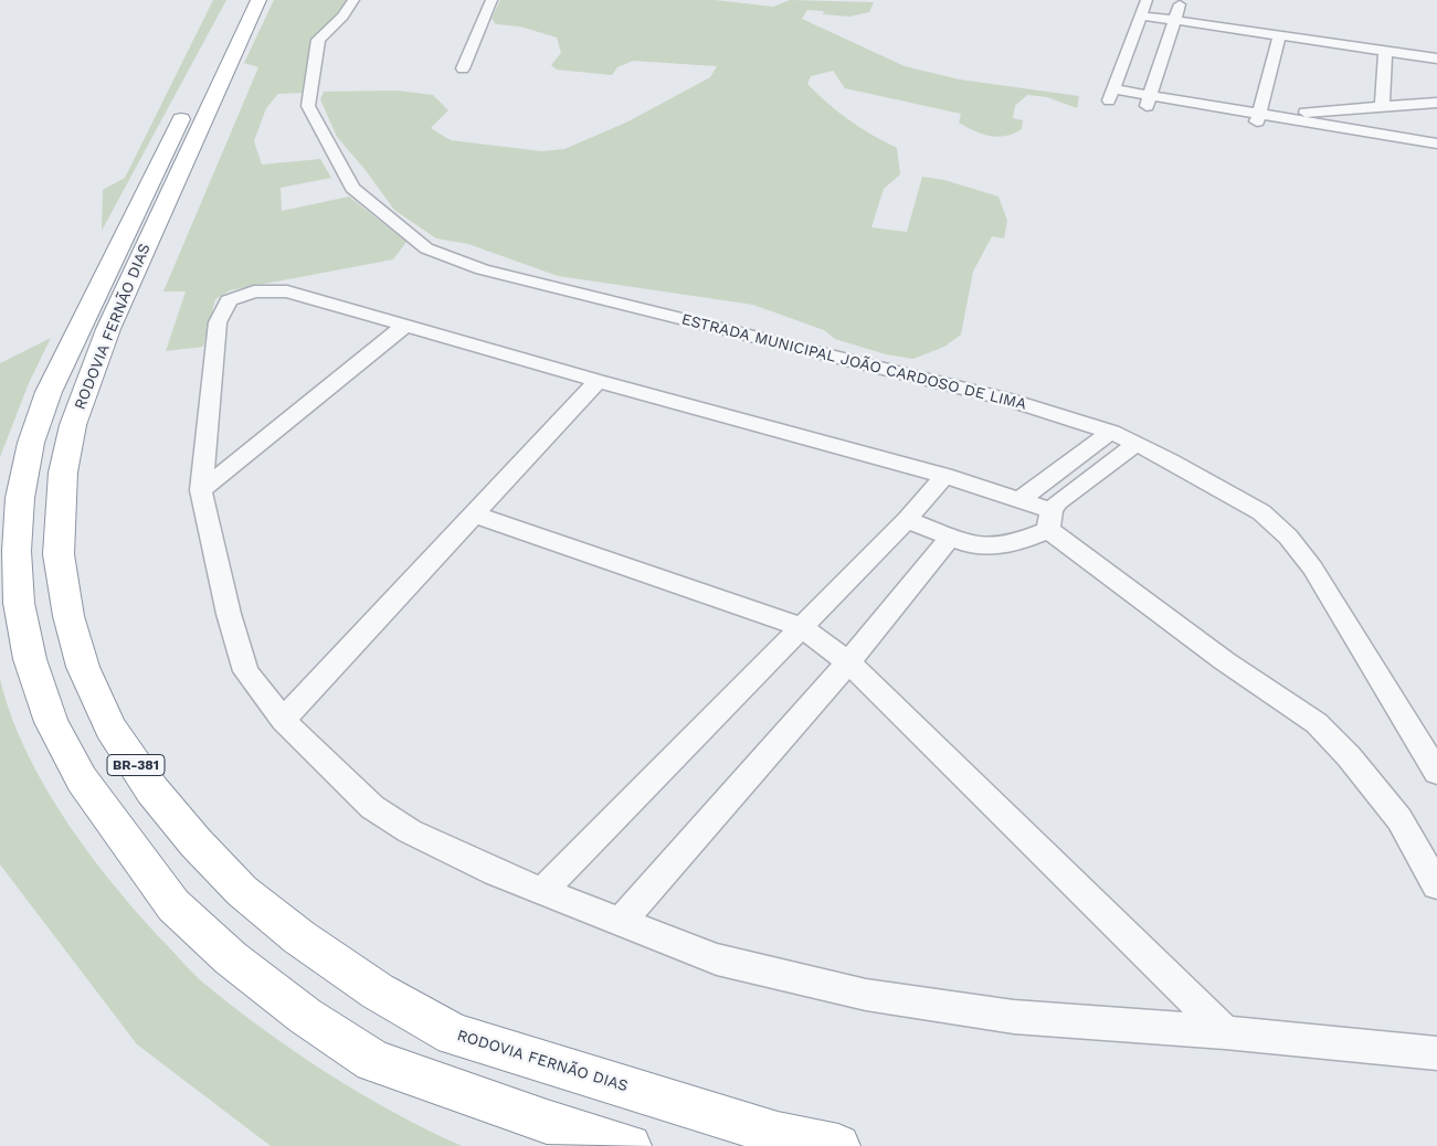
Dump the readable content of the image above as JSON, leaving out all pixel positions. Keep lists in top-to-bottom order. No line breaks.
{"streets":{"highway":["RODOVIA FERNÃO DIAS","BR-381"],"street":["ESTRADA MUNICIPAL JOÃO CARDOSO DE LIMA"]}}
